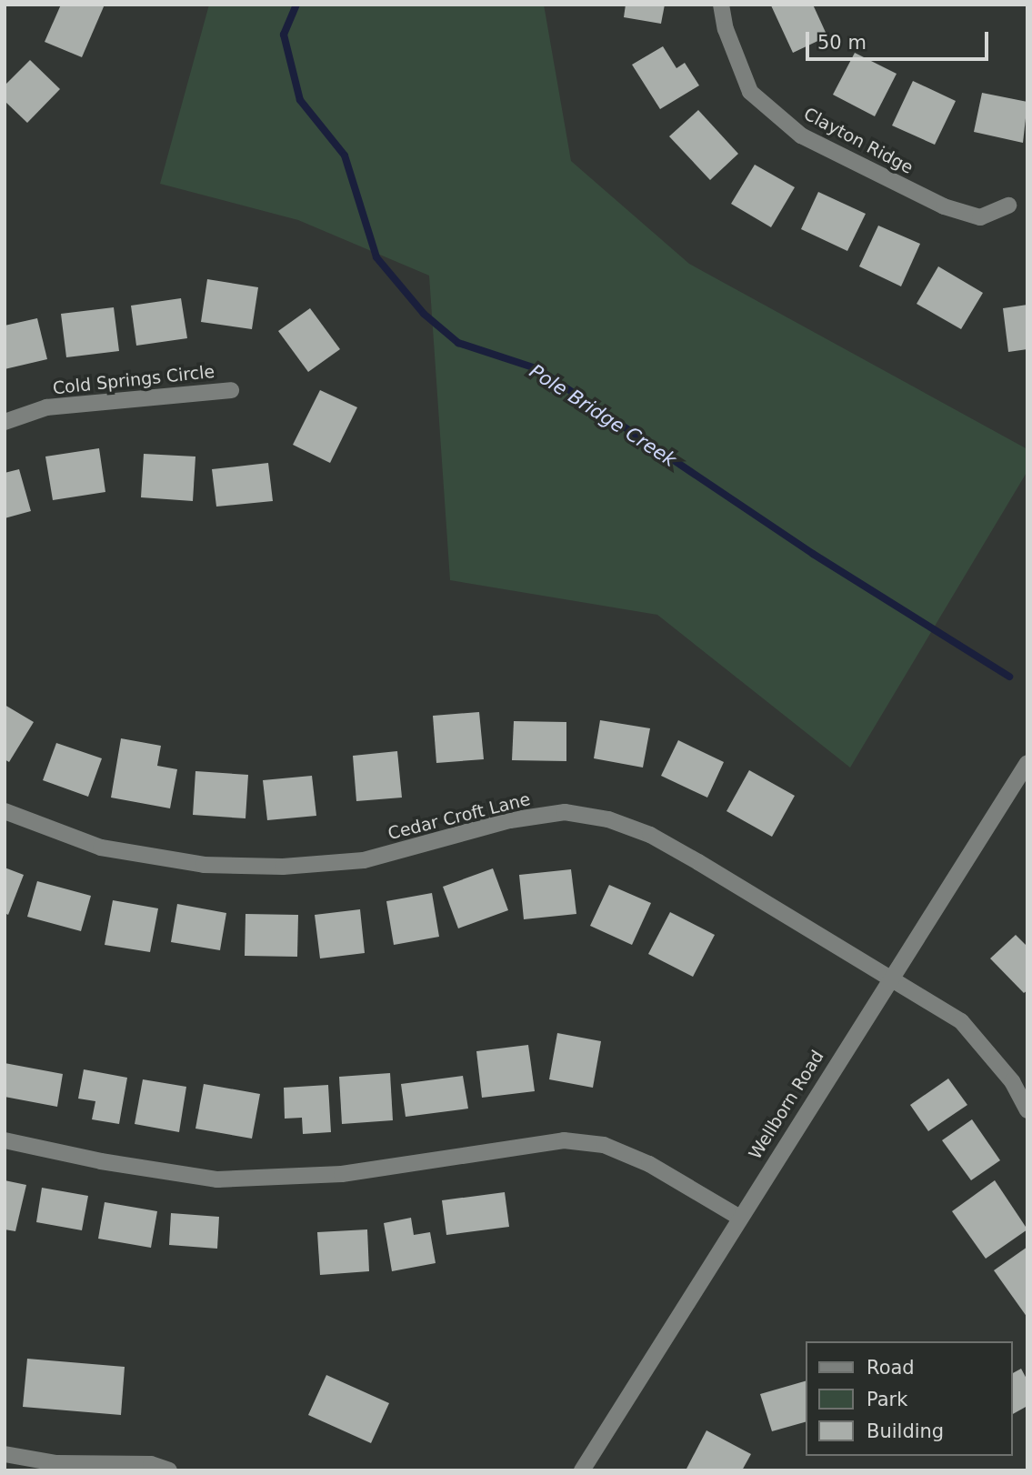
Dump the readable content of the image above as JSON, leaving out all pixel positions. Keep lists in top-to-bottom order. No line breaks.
{"streets":{"street":["Clayton Ridge","Cold Springs Circle","Cedar Croft Lane","Wellborn Road"]},"crossings":[["Cedar Croft Lane","Wellborn Road"]],"water":["Pole Bridge Creek"],"legend":["Road","Park","Building"],"scale_bar":"50 m"}
